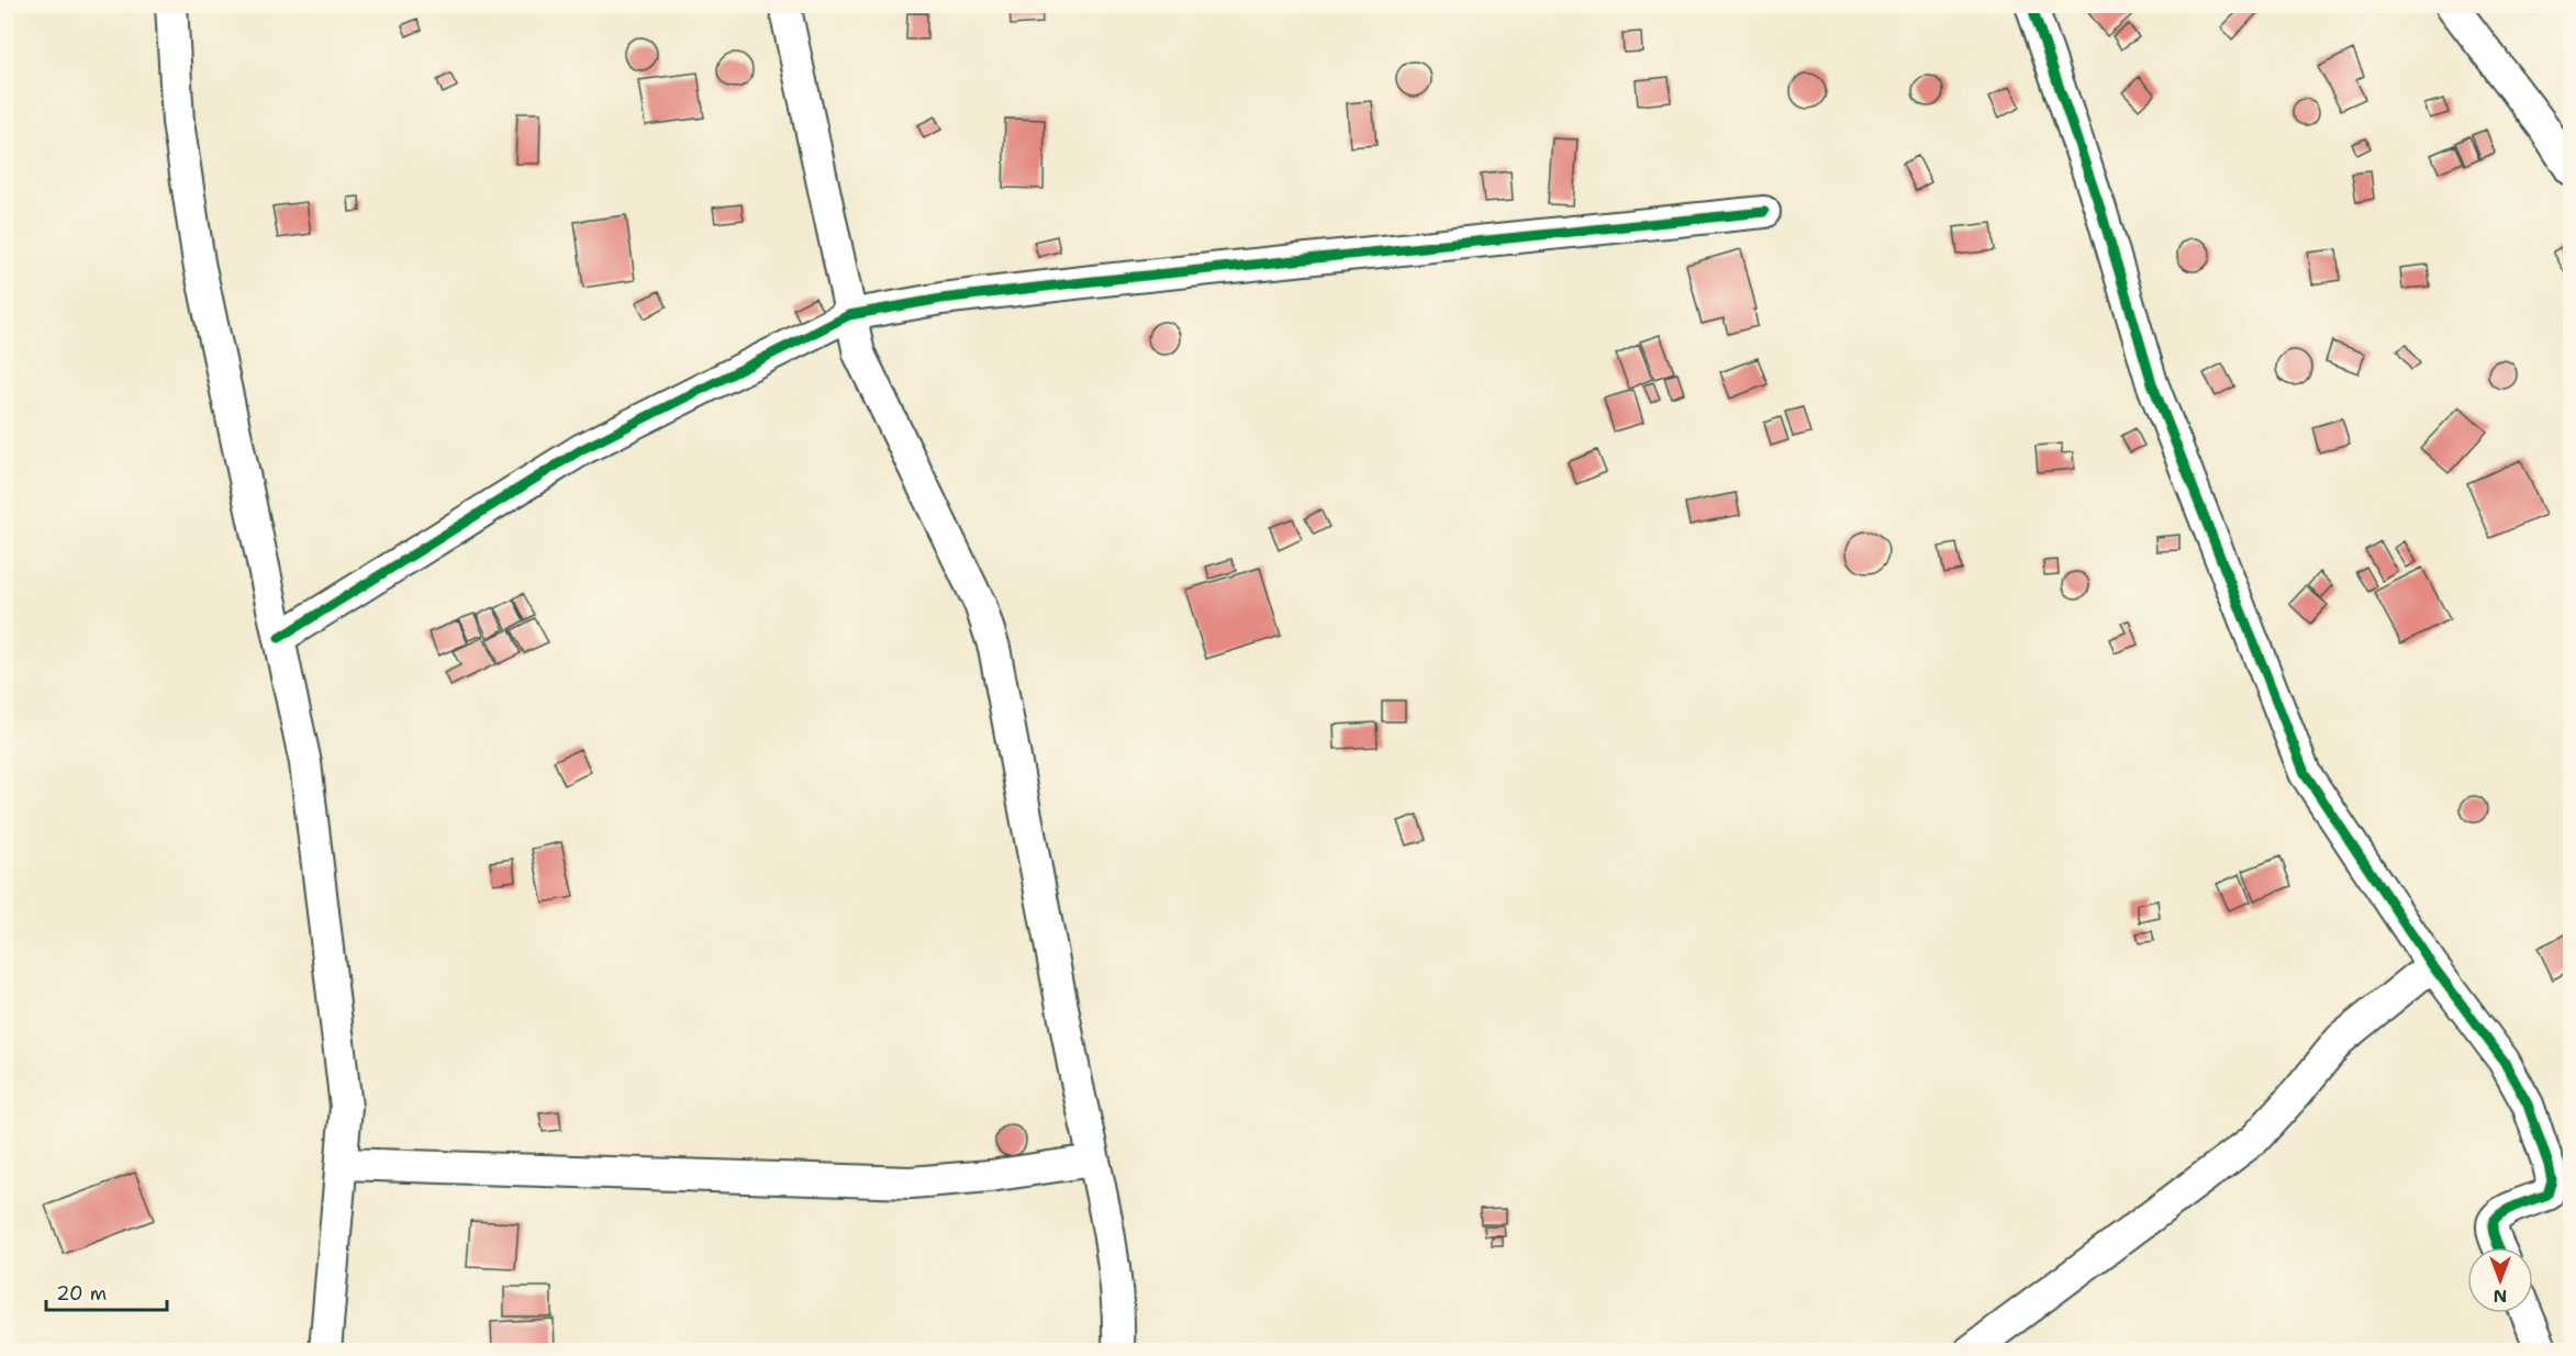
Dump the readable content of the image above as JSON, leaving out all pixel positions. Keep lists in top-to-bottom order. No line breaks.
{"scale_bar":"20 m","north":"bottom"}
